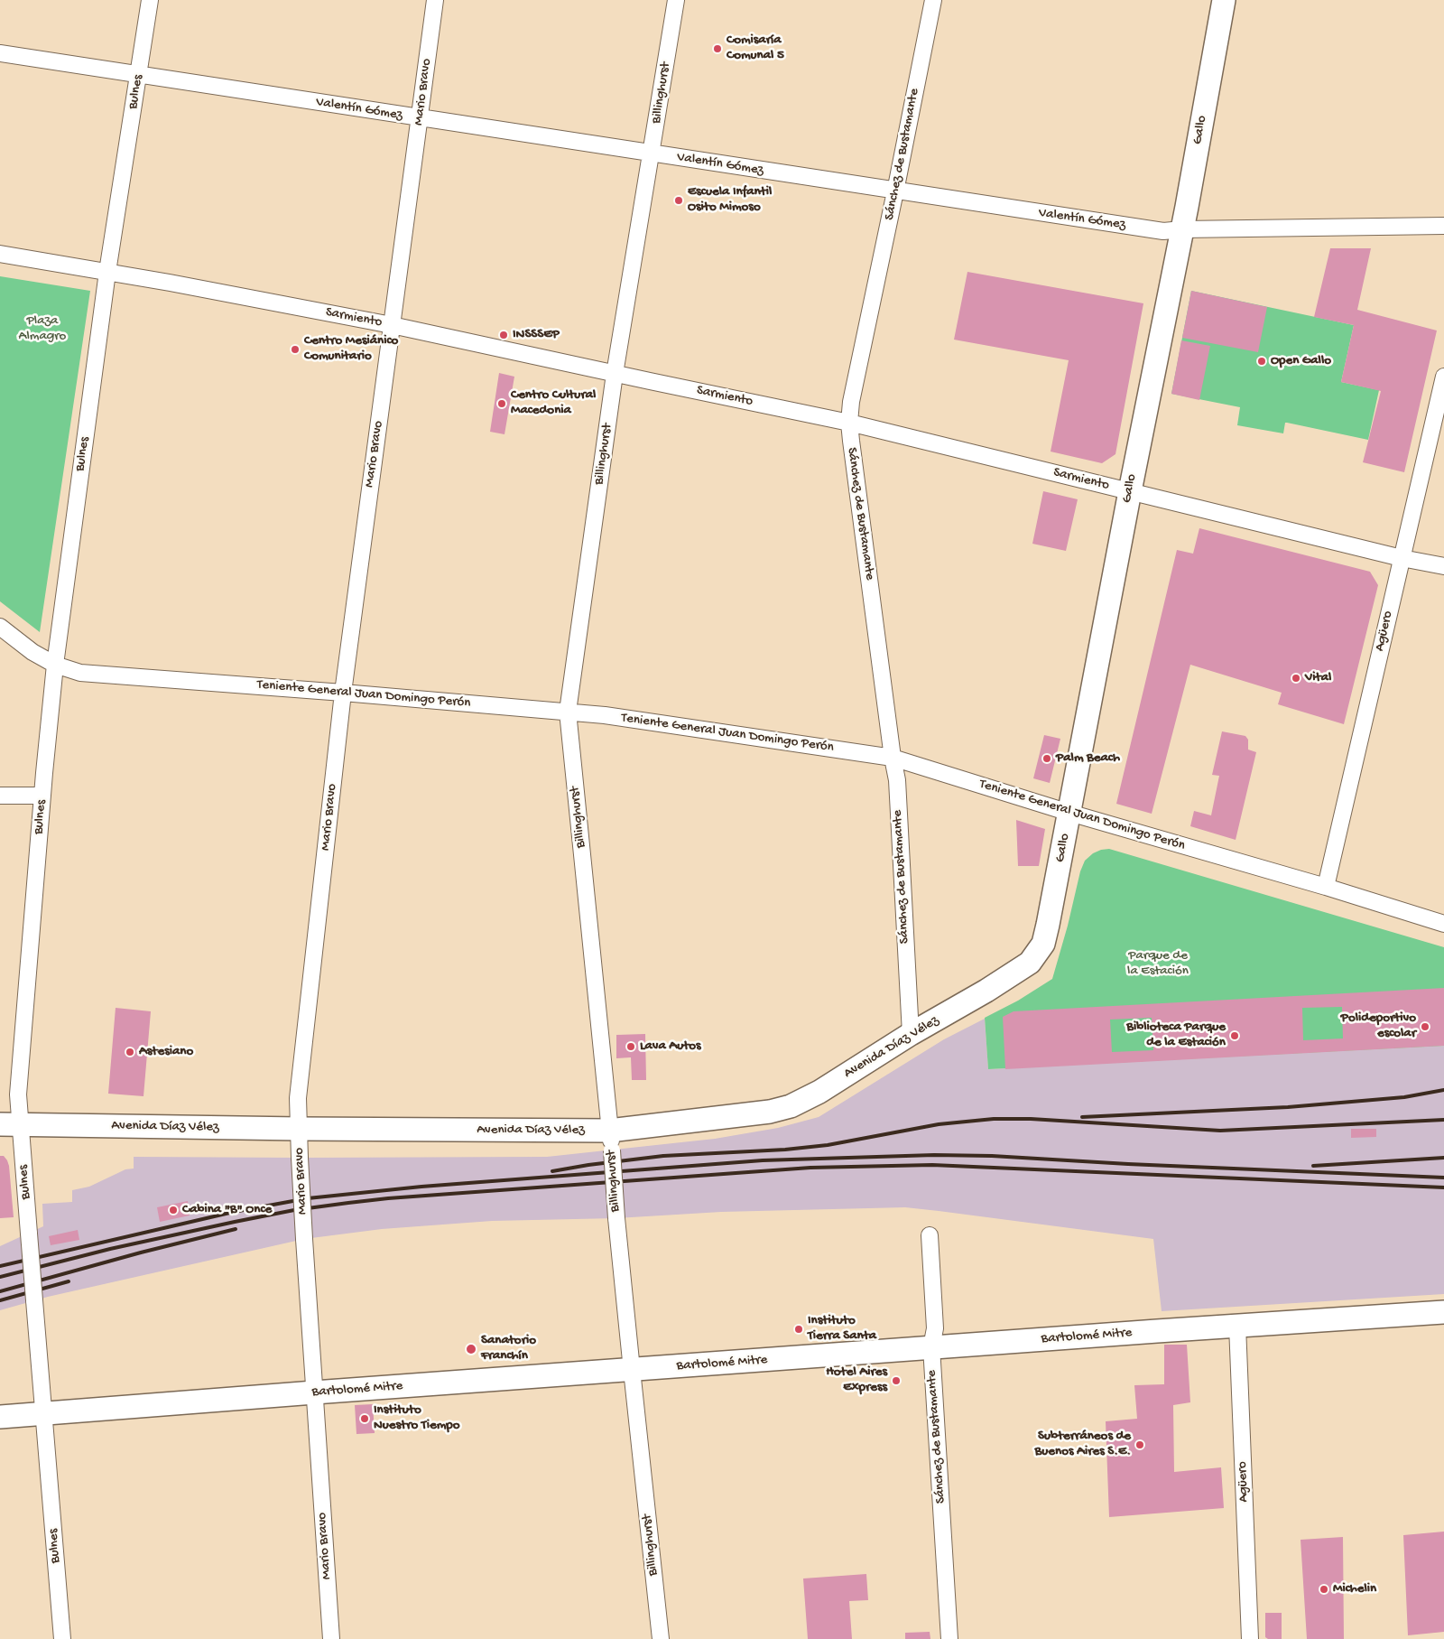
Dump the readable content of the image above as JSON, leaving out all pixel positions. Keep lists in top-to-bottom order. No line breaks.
{"streets":{"main road":["Gallo","Avenida Díaz Vélez","Bartolomé Mitre"],"street":["Bulnes","Mario Bravo","Billinghurst","Valentín Gómez","Sánchez de Bustamante","Sarmiento","Agüero","Teniente General Juan Domingo Perón"]},"crossings":[["Bulnes","Valentín Gómez"],["Bulnes","Sarmiento"],["Bulnes","Teniente General Juan Domingo Perón"],["Bulnes","Avenida Díaz Vélez"],["Bulnes","Bartolomé Mitre"],["Mario Bravo","Valentín Gómez"],["Mario Bravo","Sarmiento"],["Mario Bravo","Teniente General Juan Domingo Perón"],["Mario Bravo","Avenida Díaz Vélez"],["Mario Bravo","Bartolomé Mitre"],["Billinghurst","Valentín Gómez"],["Billinghurst","Sarmiento"],["Billinghurst","Teniente General Juan Domingo Perón"],["Billinghurst","Avenida Díaz Vélez"],["Billinghurst","Bartolomé Mitre"],["Valentín Gómez","Gallo"],["Valentín Gómez","Sánchez de Bustamante"],["Gallo","Sarmiento"],["Gallo","Teniente General Juan Domingo Perón"],["Gallo","Avenida Díaz Vélez"],["Sánchez de Bustamante","Sarmiento"],["Sánchez de Bustamante","Teniente General Juan Domingo Perón"],["Sánchez de Bustamante","Avenida Díaz Vélez"],["Sánchez de Bustamante","Bartolomé Mitre"],["Sarmiento","Agüero"],["Agüero","Teniente General Juan Domingo Perón"],["Agüero","Bartolomé Mitre"]],"parks":["Plaza Almagro","Parque de la Estación"],"places":["Comisaría Comunal 5","Escuela Infantil Osito Mimoso","INSSSEP","Centro Mesiánico Comunitario","Open Gallo","Centro Cultural Macedonia","Vital","Palm Beach","Polideportivo escolar","Biblioteca Parque de la Estación","Lava Autos","Astesiano","Cabina \"B\" Once","Instituto Tierra Santa","Sanatorio Franchín","Hotel Aires Express","Instituto Nuestro Tiempo","Subterráneos de Buenos Aires S.E.","Michelin"]}
